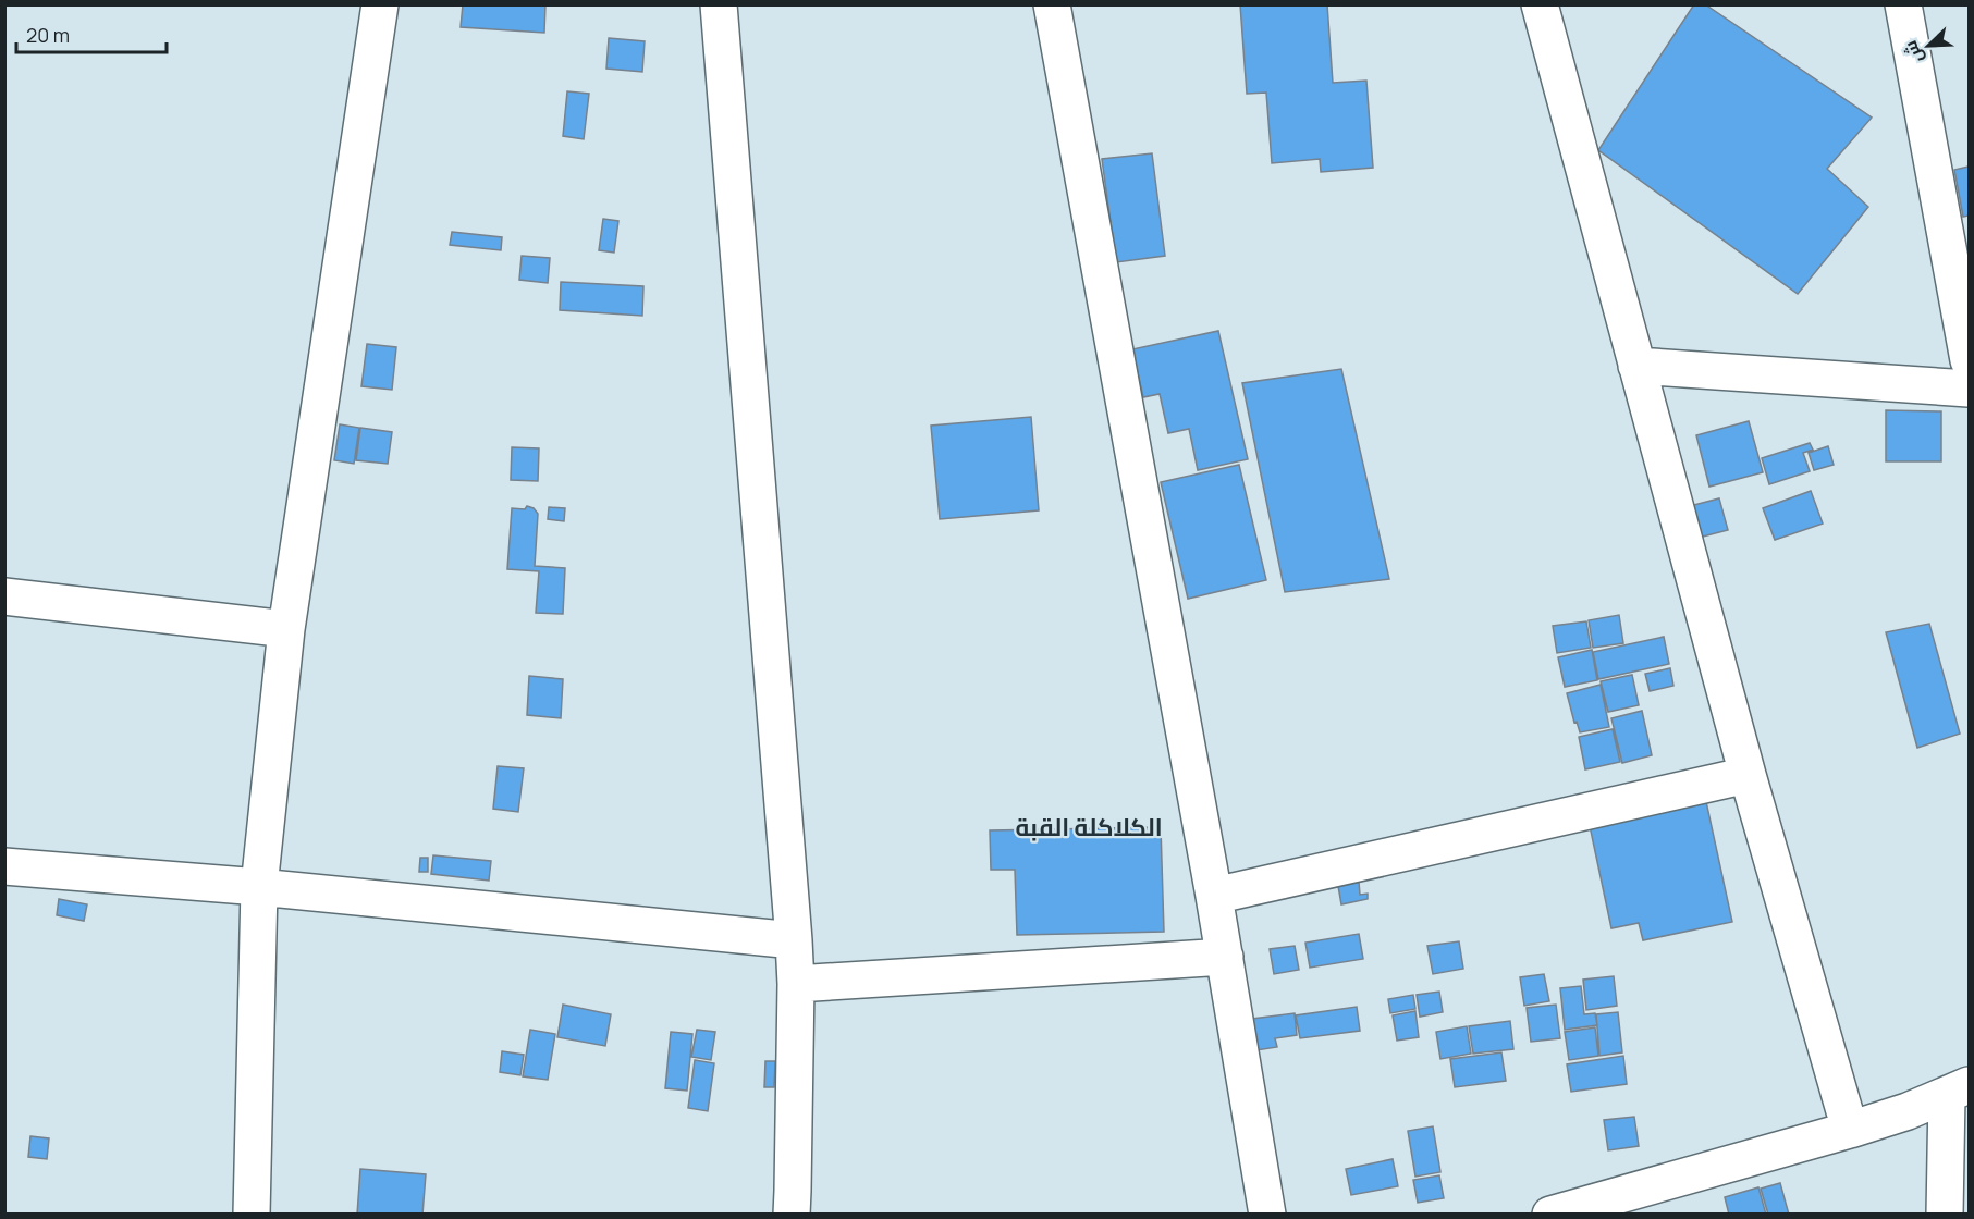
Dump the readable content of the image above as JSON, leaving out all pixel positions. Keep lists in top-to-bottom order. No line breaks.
{"districts":["الكلاكلة القبة"],"scale_bar":"20 m","north":"bottom left"}
